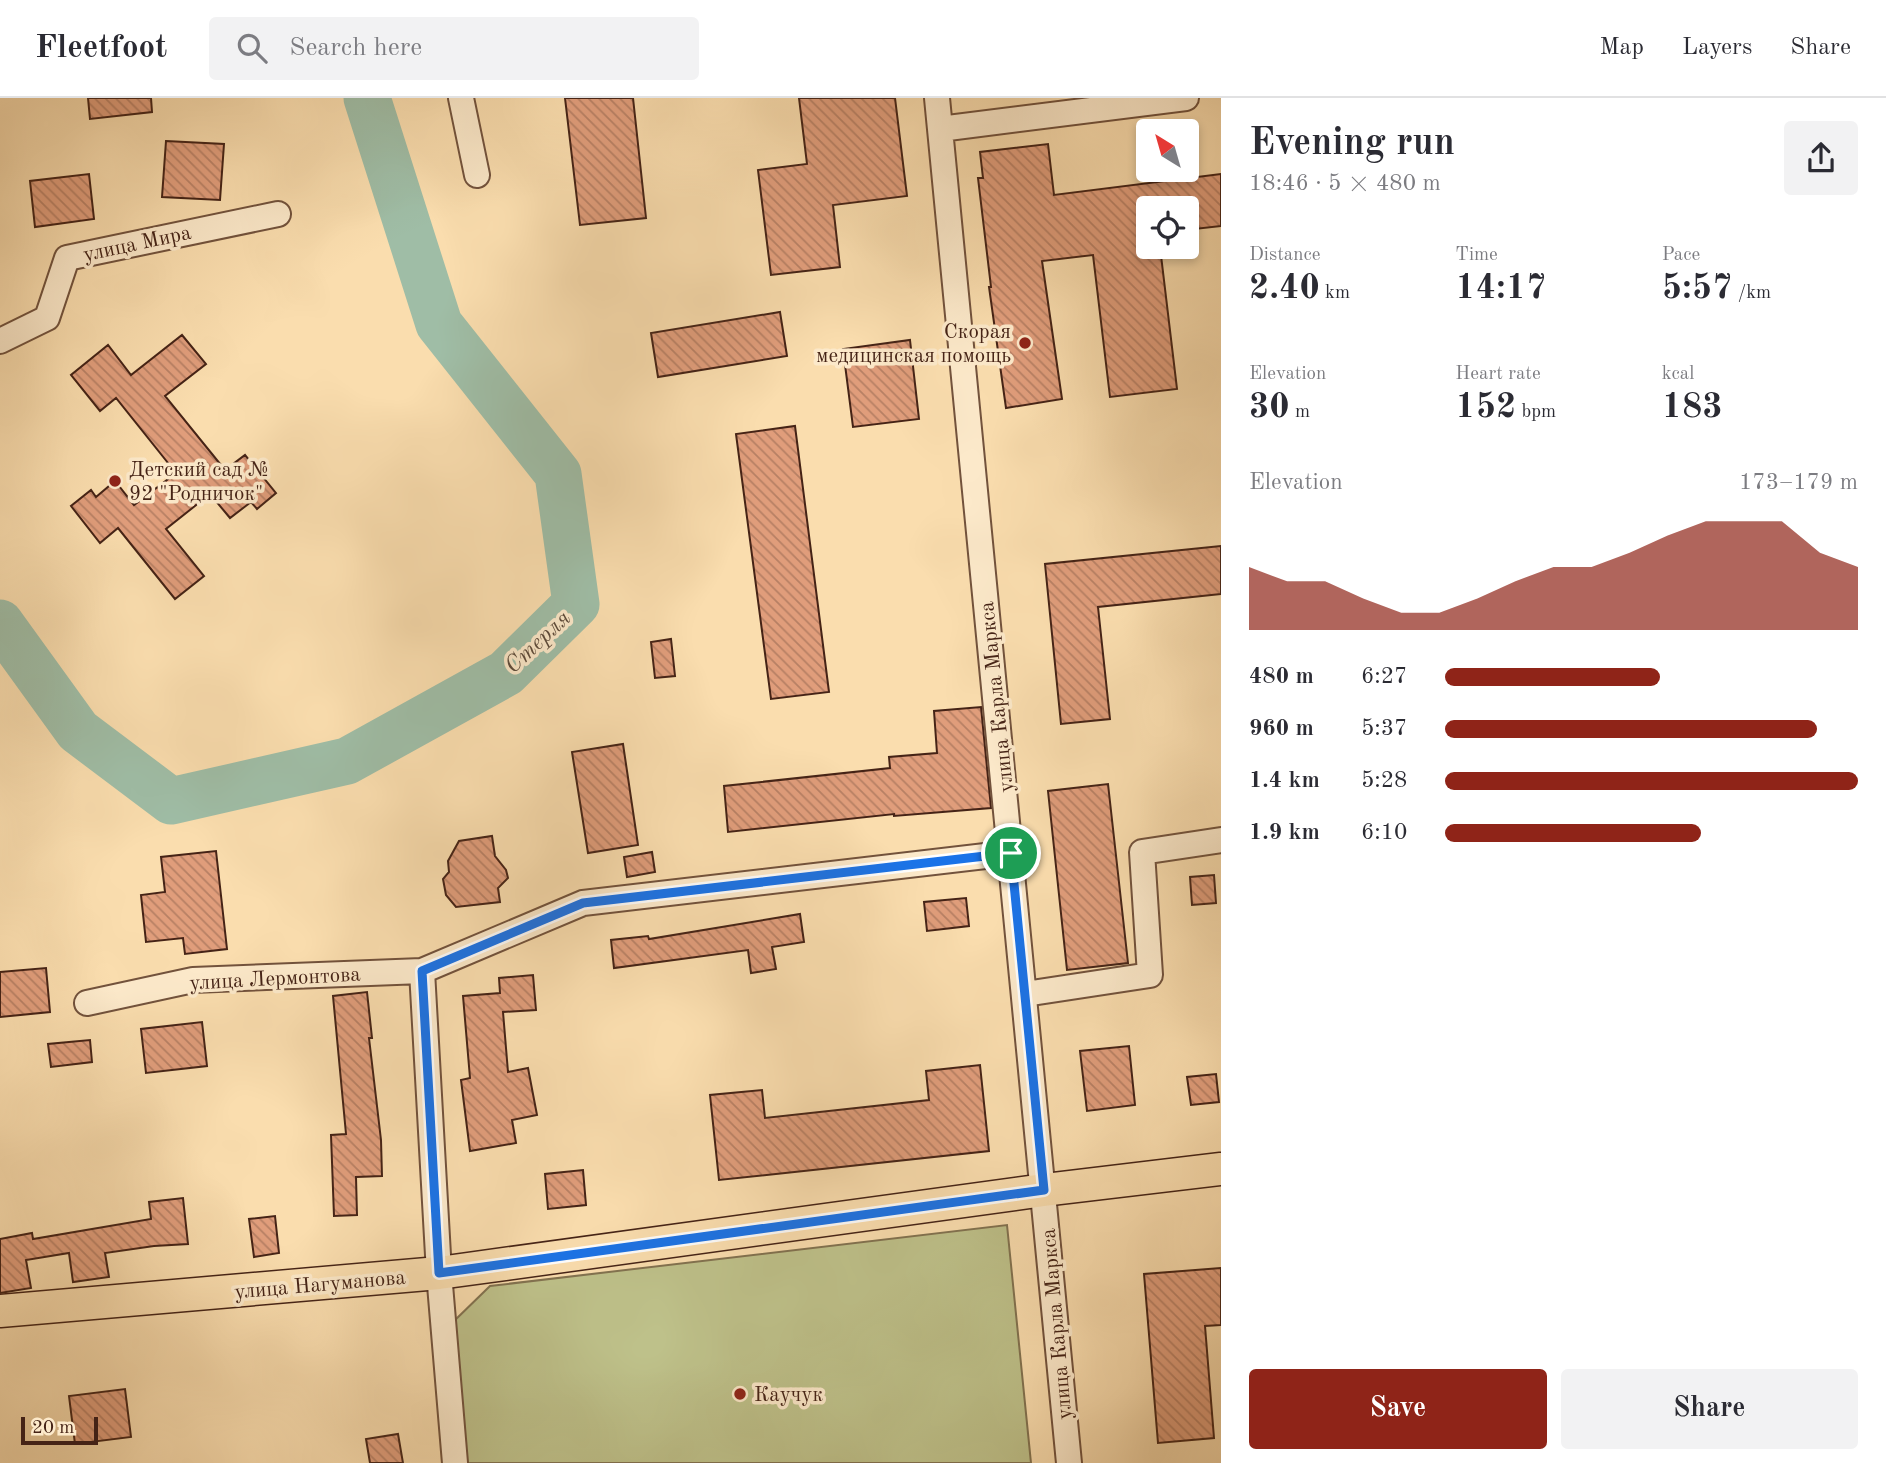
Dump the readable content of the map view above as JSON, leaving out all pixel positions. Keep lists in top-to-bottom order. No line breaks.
{"streets":{"main road":["улица Нагуманова"],"street":["улица Мира","улица Карла Маркса","улица Лермонтова"]},"crossings":[["улица Карла Маркса","улица Лермонтова"],["улица Карла Маркса","улица Нагуманова"]],"water":["Стерля"],"places":["Скорая медицинская помощь","Детский сад № 92 \"Родничок\"","Каучук"],"scale_bar":"20 m","north":"top left","page":{"header":"Fleetfoot","search":"Search here","nav":["Map","Layers","Share"],"heading":["Evening run","18:46 · 5 × 480 m"],"stats":[["Distance","2.40 km"],["Time","14:17"],["Pace","5:57 /km"],["Elevation","30 m"],["Heart rate","152 bpm"],["kcal","183"]],"chart":["Elevation","173–179 m"],"list":[{"name":"480 m","note":"6:27"},{"name":"960 m","note":"5:37"},{"name":"1.4 km","note":"5:28"},{"name":"1.9 km","note":"6:10"}],"buttons":["Save","Share"],"scale":"20 m"}}
